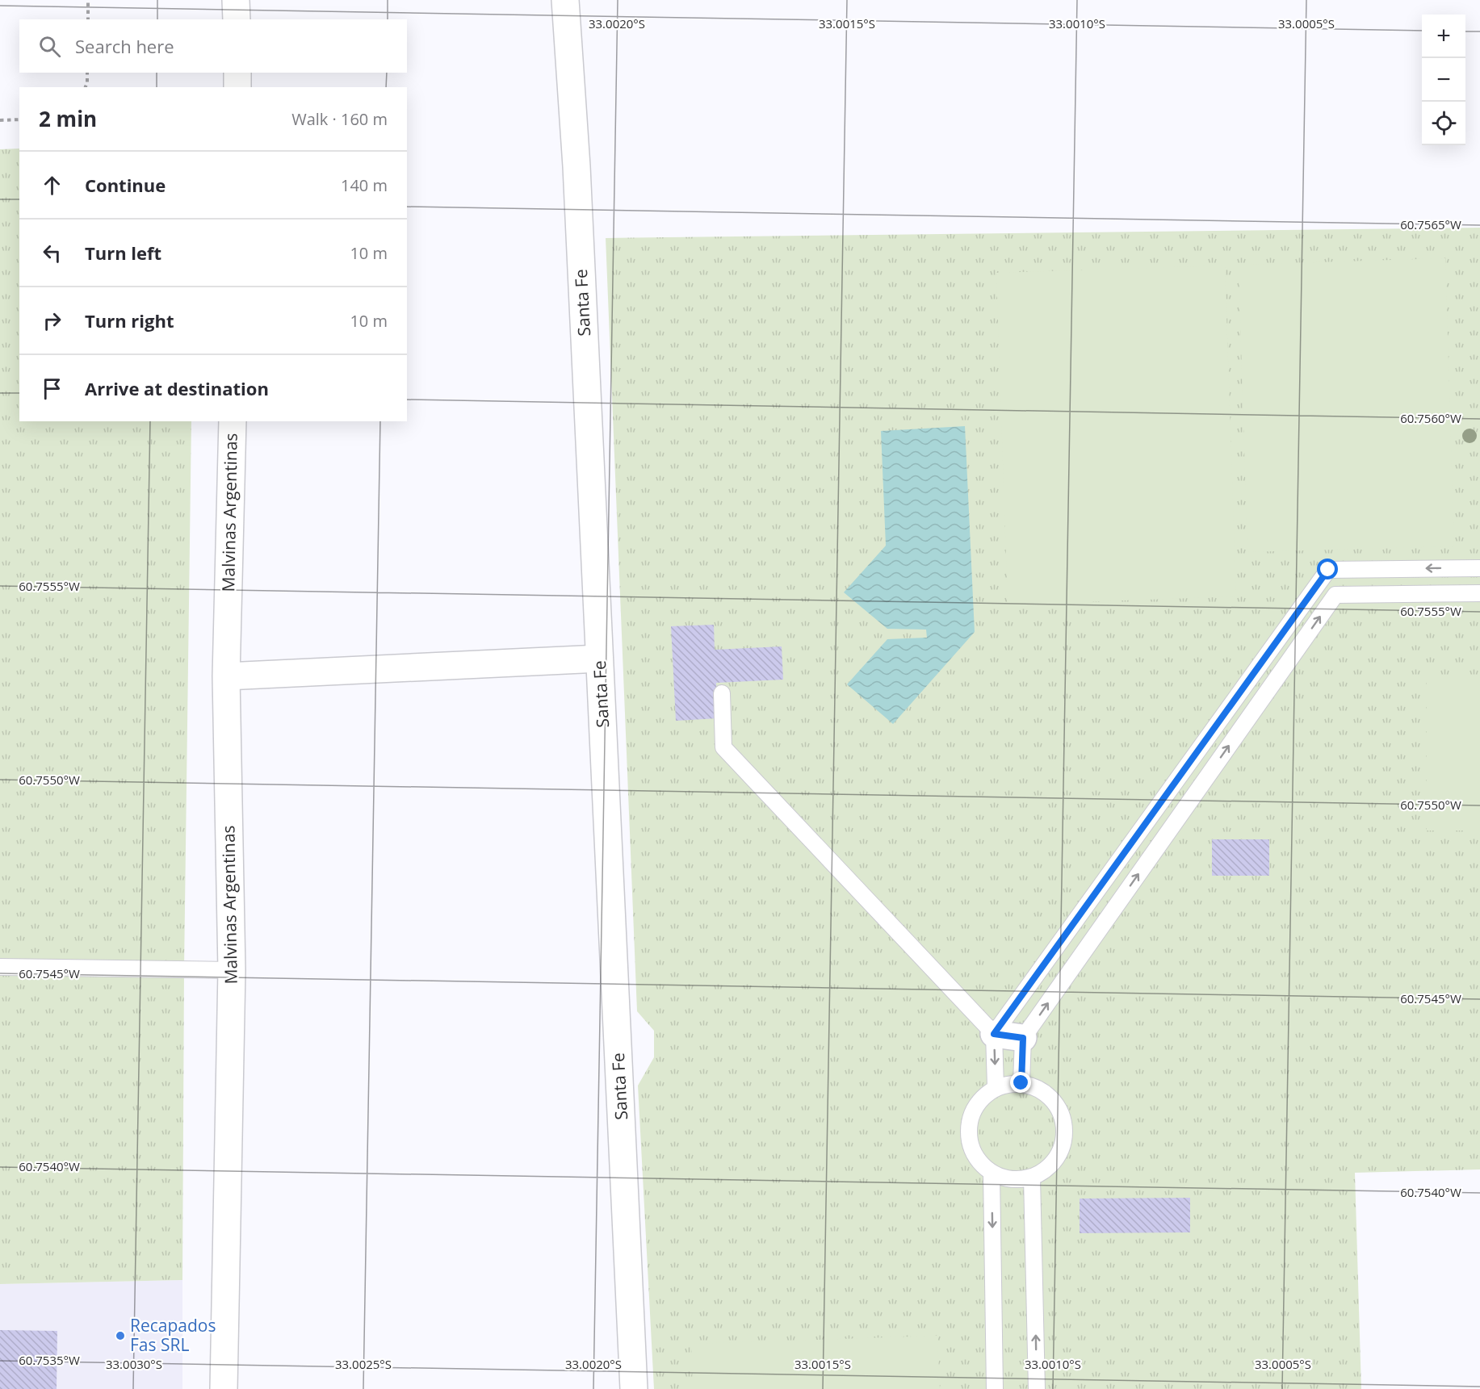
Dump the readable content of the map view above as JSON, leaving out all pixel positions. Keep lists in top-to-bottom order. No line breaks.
{"streets":{"street":["Santa Fe","Malvinas Argentinas"]},"places":["Recapados Fas SRL"],"page":{"map_buttons":["+","−"],"search":"Search here","heading":["2 min","Walk · 160 m"],"list":[["Continue","140 m"],["Turn left","10 m"],["Turn right","10 m"],"Arrive at destination"]},"coordinates":["33.0020°S","33.0015°S","33.0010°S","33.0005°S","60.7565°W","60.7560°W","60.7555°W","60.7550°W","60.7545°W","60.7540°W","60.7535°W","33.0030°S","33.0025°S"]}
